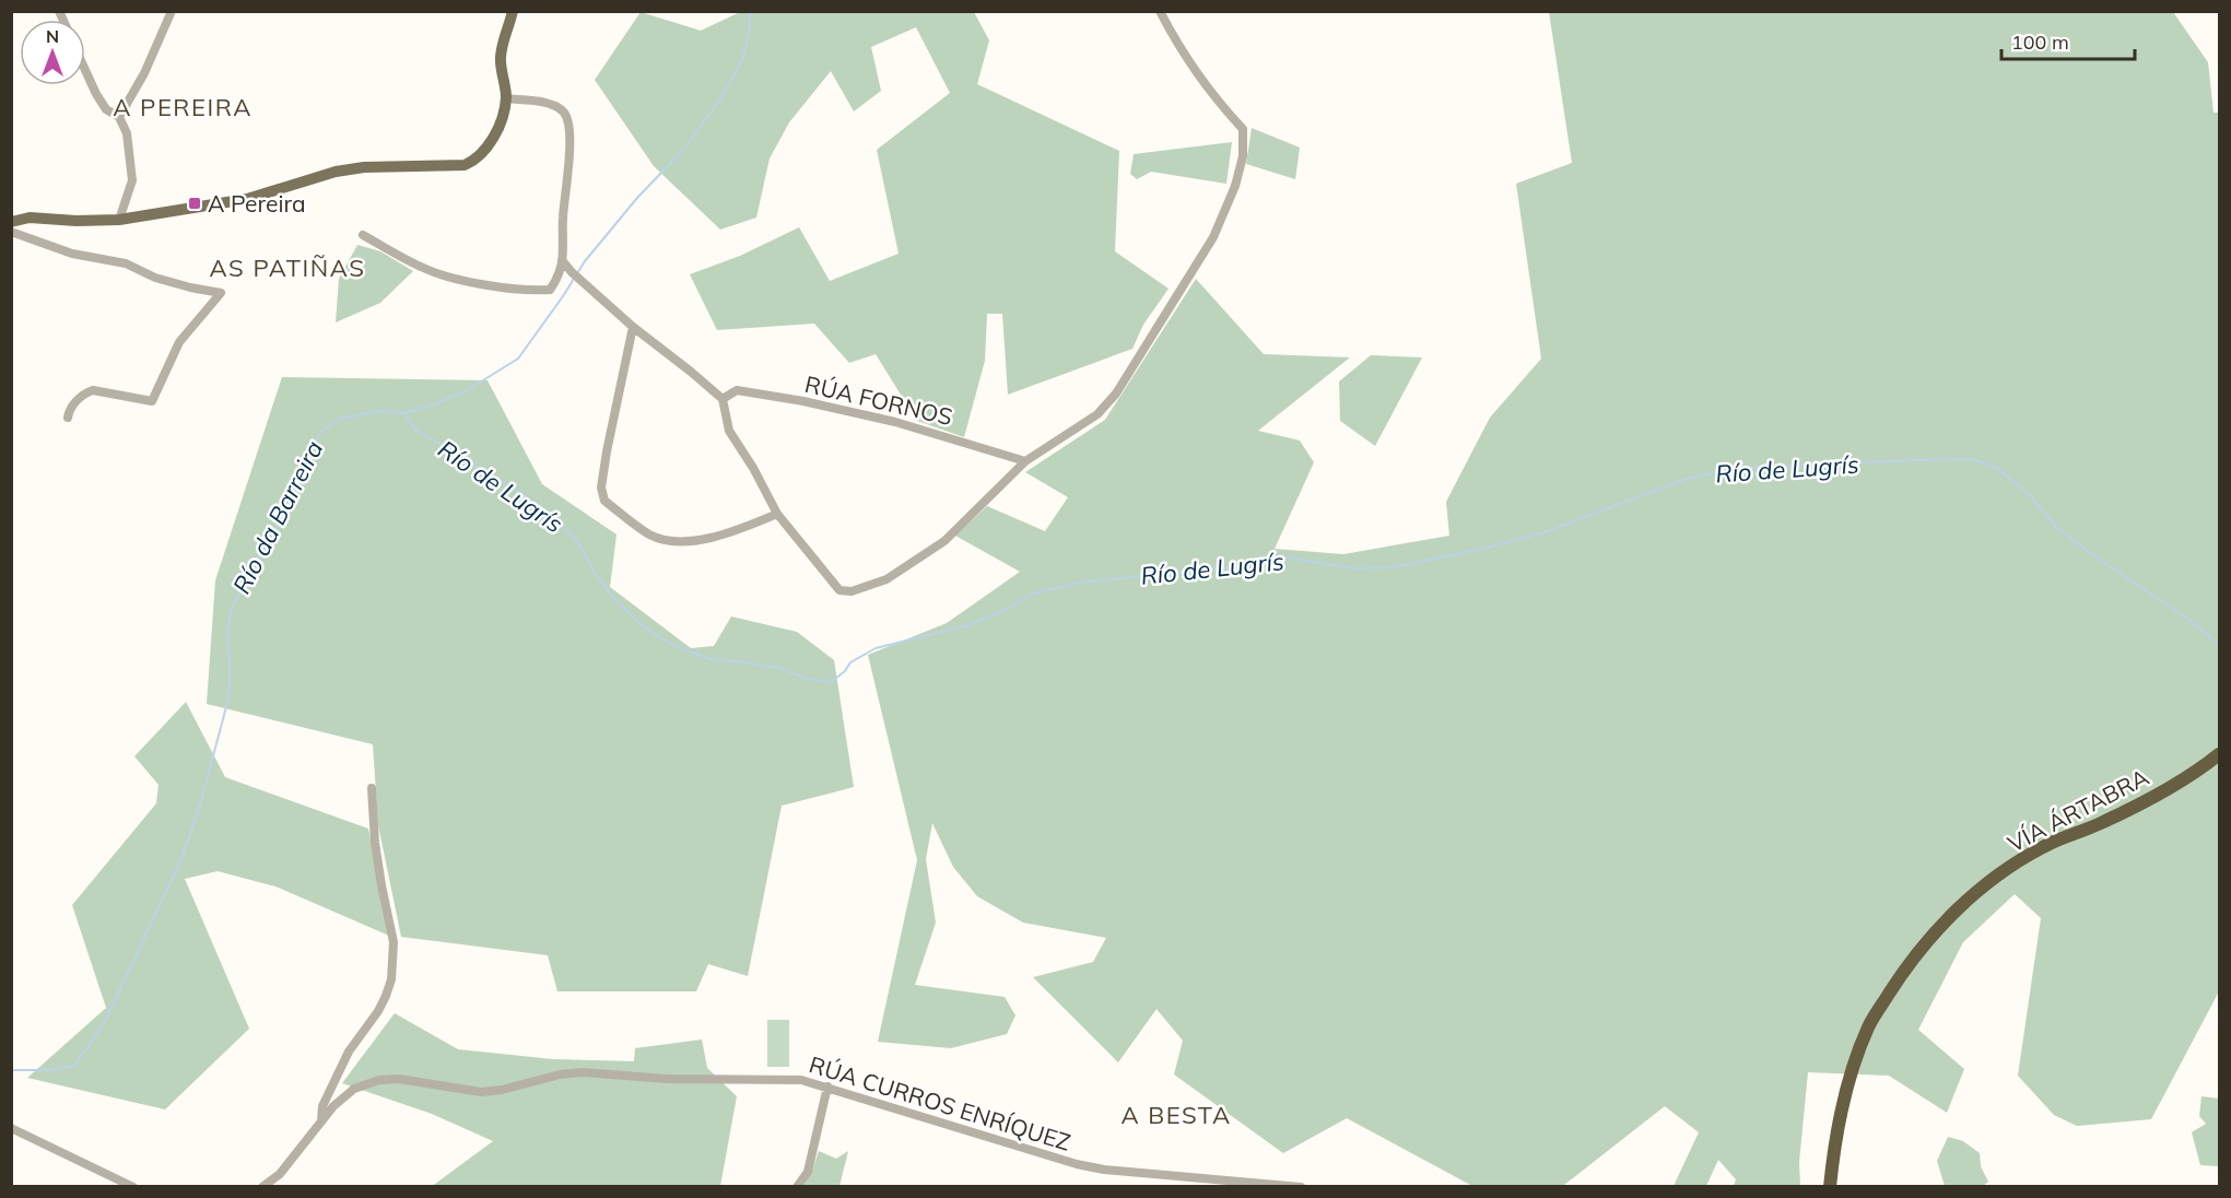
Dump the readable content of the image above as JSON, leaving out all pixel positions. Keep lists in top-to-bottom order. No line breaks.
{"streets":{"highway":["VÍA ÁRTABRA"],"street":["RÚA FORNOS","RÚA CURROS ENRÍQUEZ"]},"districts":["A PEREIRA","AS PATIÑAS","A BESTA"],"water":["Río de Lugrís","Río da Barreira"],"places":{"transit":["A Pereira"]},"scale_bar":"100 m","north":"top"}
